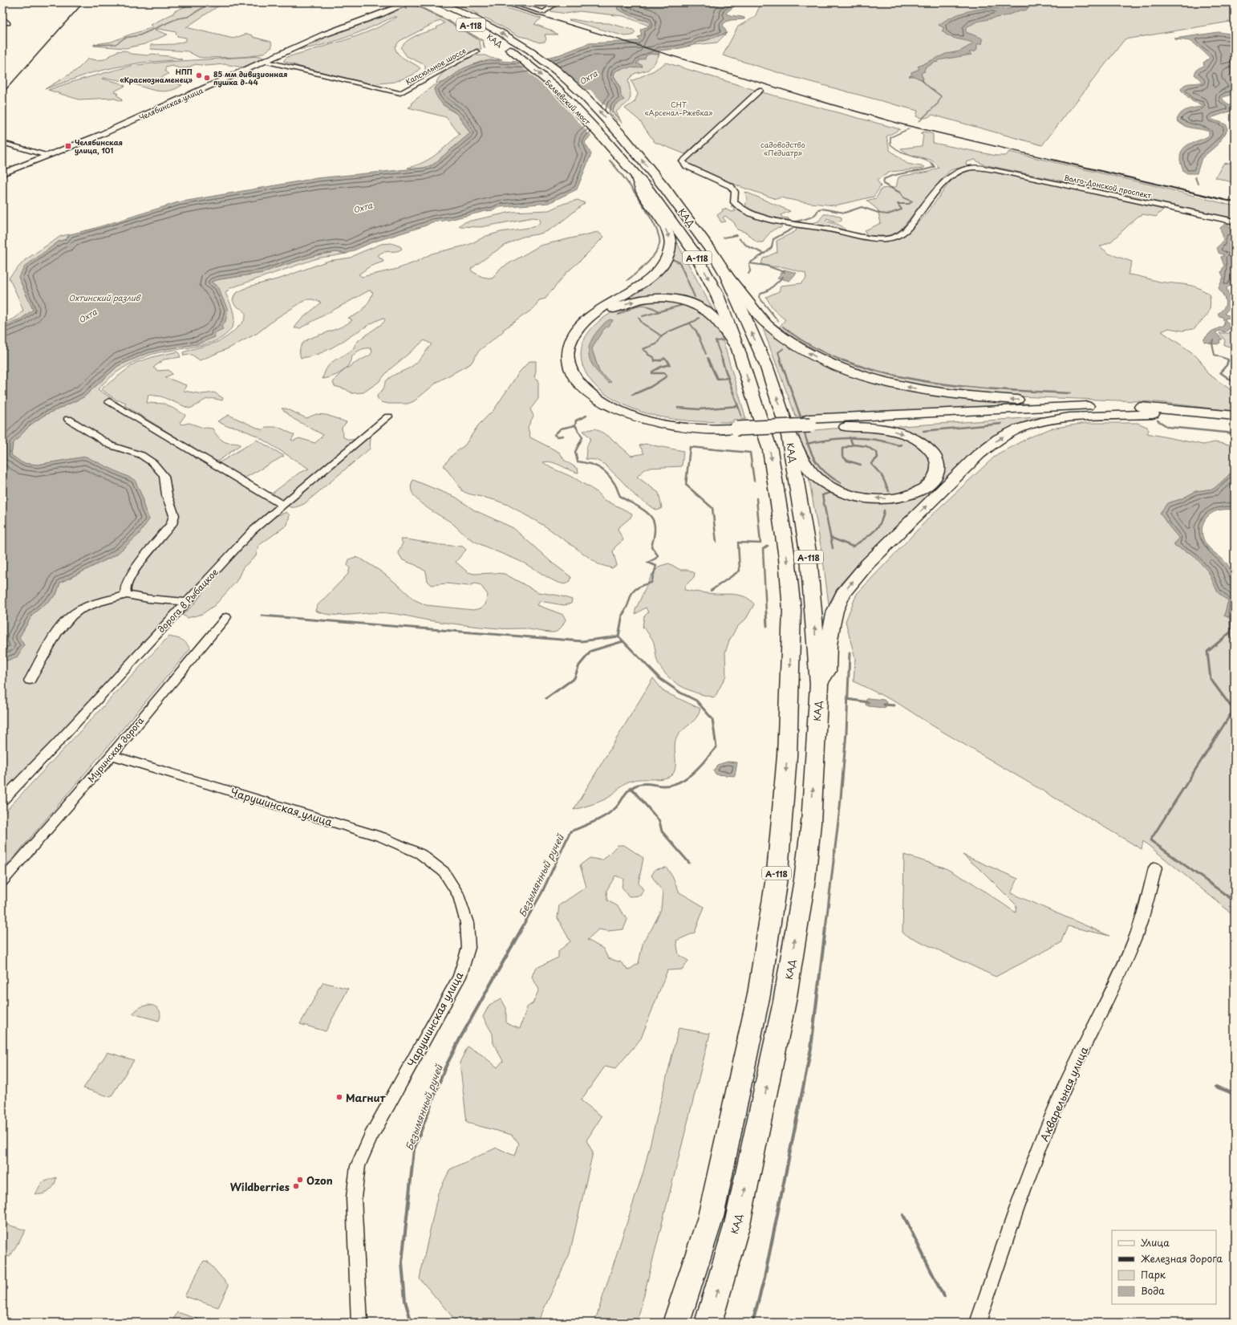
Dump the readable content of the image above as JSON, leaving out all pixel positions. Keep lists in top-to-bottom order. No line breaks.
{"streets":{"highway":["А-118","КАД","Беляевский мост"],"street":["Капсюльное шоссе","Челябинская улица","Волго-Донской проспект","дорога в Рыбацкое","Муринская дорога","Чарушинская улица","Акварельная улица"]},"crossings":[["КАД","Беляевский мост"],["Капсюльное шоссе","Челябинская улица"],["Муринская дорога","Чарушинская улица"]],"water":["Охта","Охтинский разлив","Безымянный ручей"],"parks":["СНТ «Арсенал-Ржевка»","садоводство «Педиатр»"],"places":{"other":["НПП «Краснознаменец»","85 мм дивизионная пушка д-44","Магнит","Ozon","Wildberries"],"transit":["Челябинская улица, 101"]},"legend":["Улица","Железная дорога","Парк","Вода"]}
